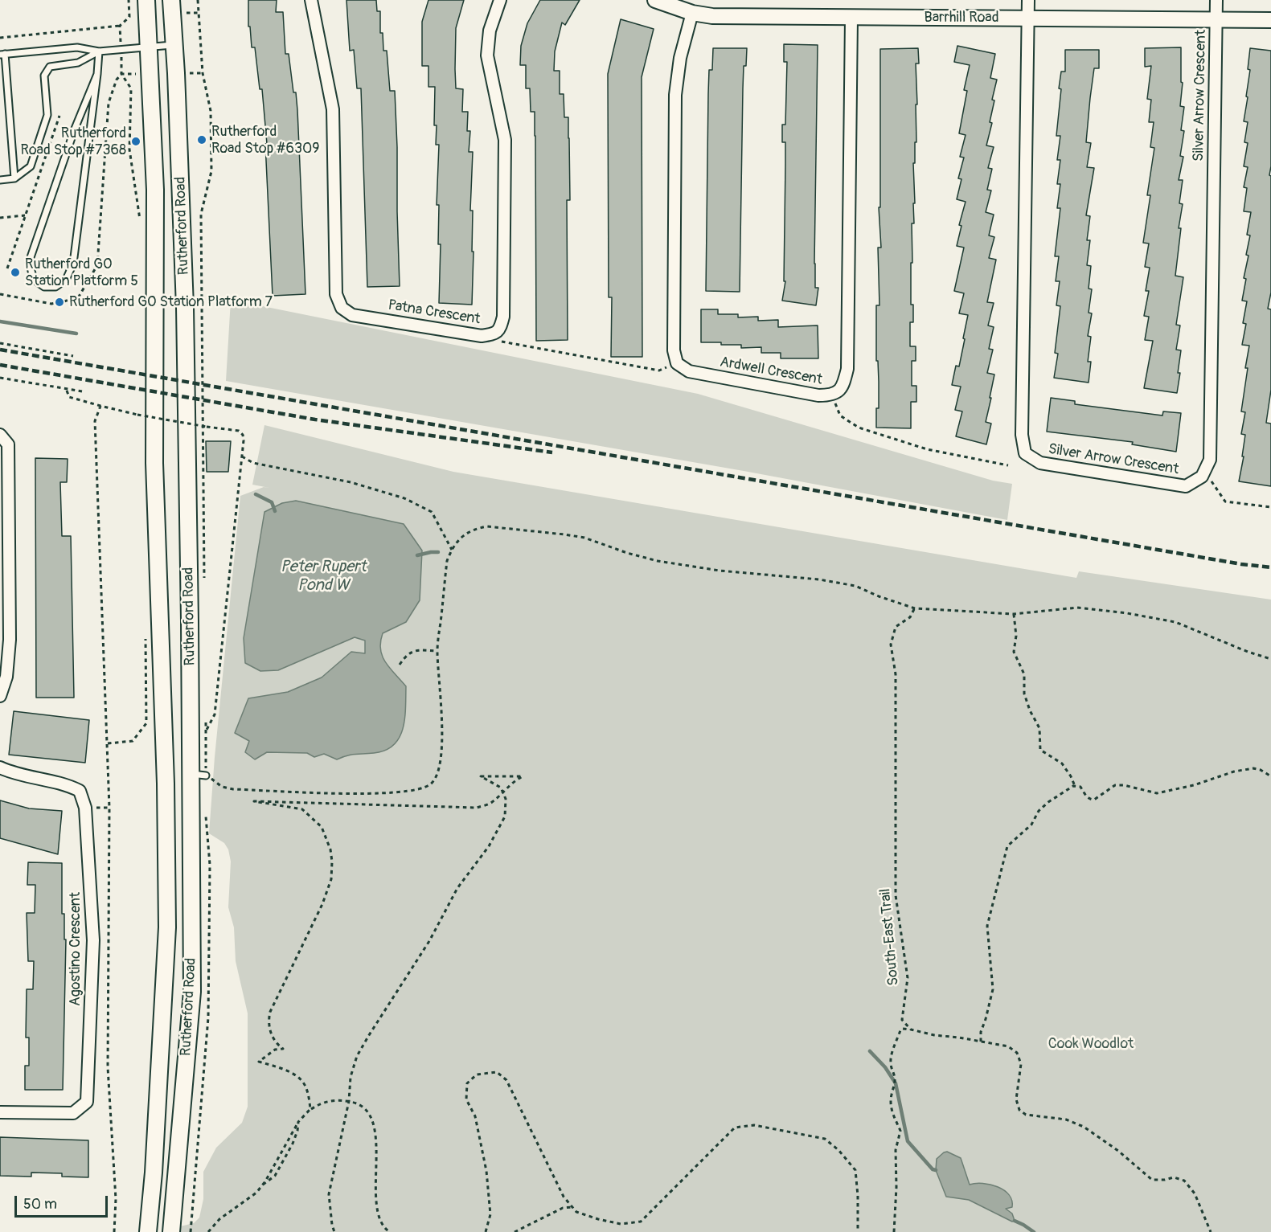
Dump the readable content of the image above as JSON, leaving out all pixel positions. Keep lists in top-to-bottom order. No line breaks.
{"streets":{"main road":["Rutherford Road"],"street":["Barrhill Road","Silver Arrow Crescent","Patna Crescent","Ardwell Crescent","Agostino Crescent"],"path":["South-East Trail"]},"crossings":[["Barrhill Road","Silver Arrow Crescent"],["Barrhill Road","Ardwell Crescent"]],"water":["Peter Rupert Pond W"],"parks":["Cook Woodlot"],"places":["Rutherford Road Stop #6309","Rutherford Road Stop #7368","Rutherford GO Station Platform 5","Rutherford GO Station Platform 7"],"scale_bar":"50 m"}
